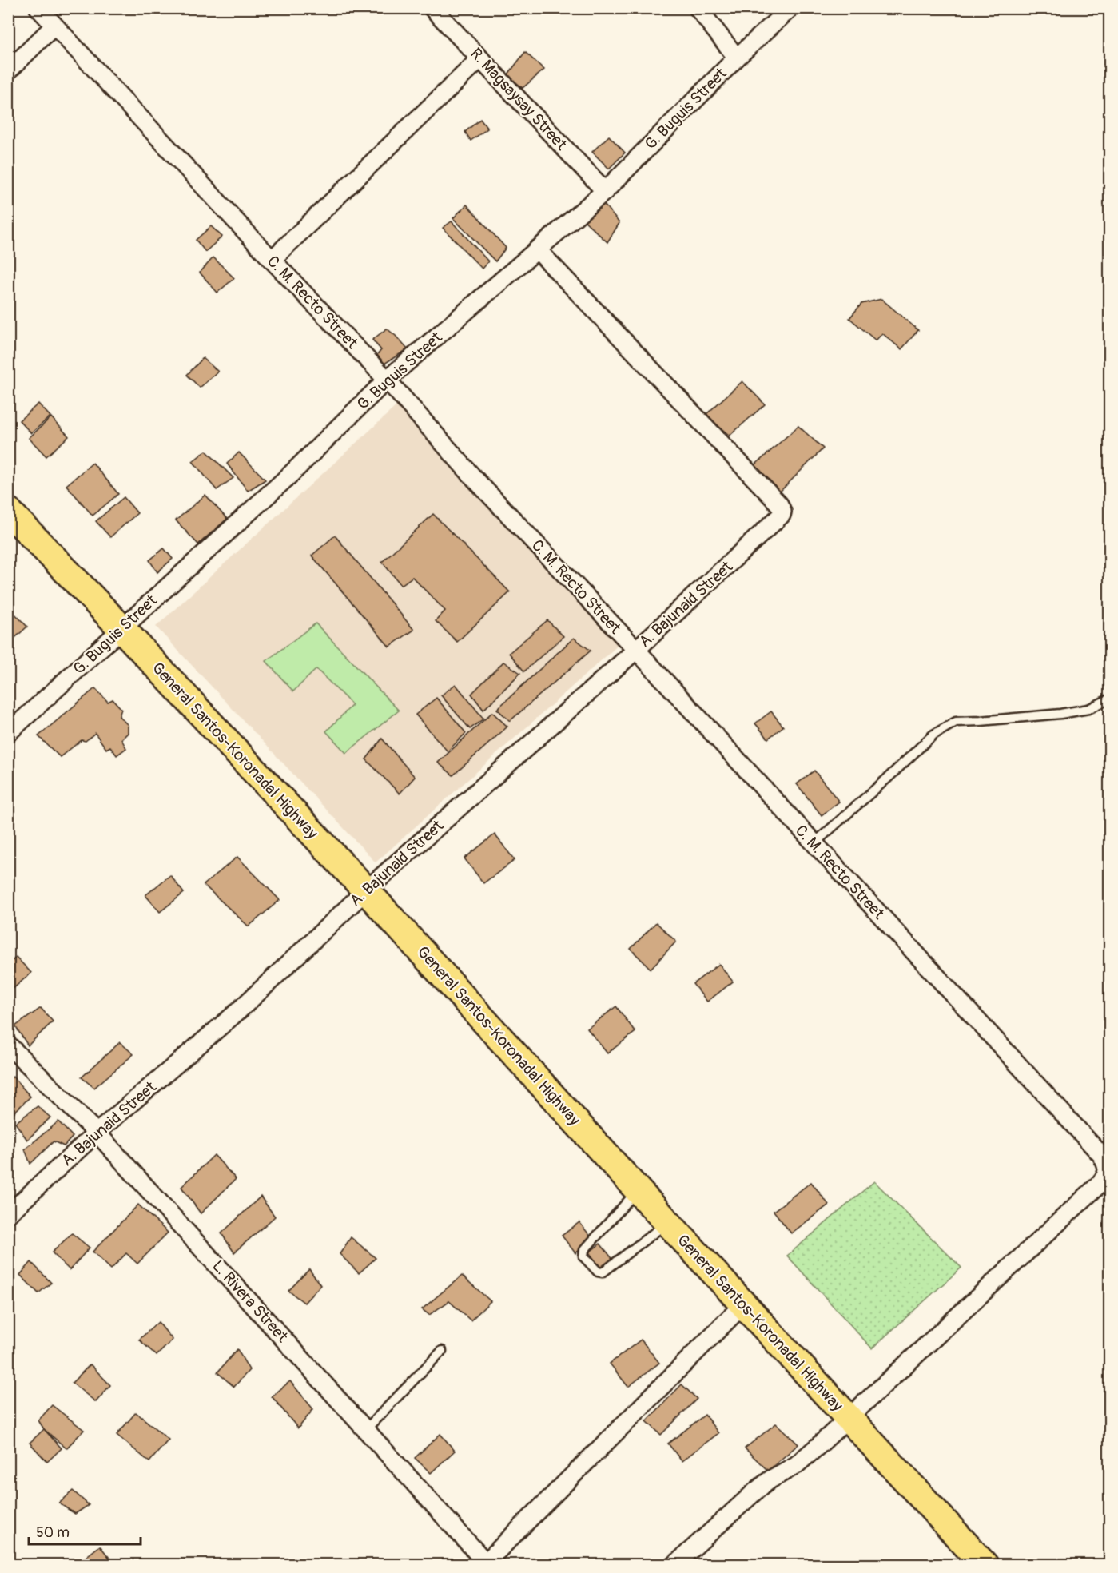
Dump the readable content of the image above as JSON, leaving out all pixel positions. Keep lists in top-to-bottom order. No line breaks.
{"streets":{"highway":["General Santos-Koronadal Highway"],"street":["R. Magsaysay Street","G. Buguis Street","C. M. Recto Street","A. Bajunaid Street","L. Rivera Street"]},"crossings":[["R. Magsaysay Street","G. Buguis Street"],["G. Buguis Street","C. M. Recto Street"],["G. Buguis Street","A. Bajunaid Street"],["G. Buguis Street","General Santos-Koronadal Highway"],["C. M. Recto Street","A. Bajunaid Street"],["C. M. Recto Street","General Santos-Koronadal Highway"],["A. Bajunaid Street","General Santos-Koronadal Highway"],["A. Bajunaid Street","L. Rivera Street"],["General Santos-Koronadal Highway","L. Rivera Street"]],"scale_bar":"50 m"}
